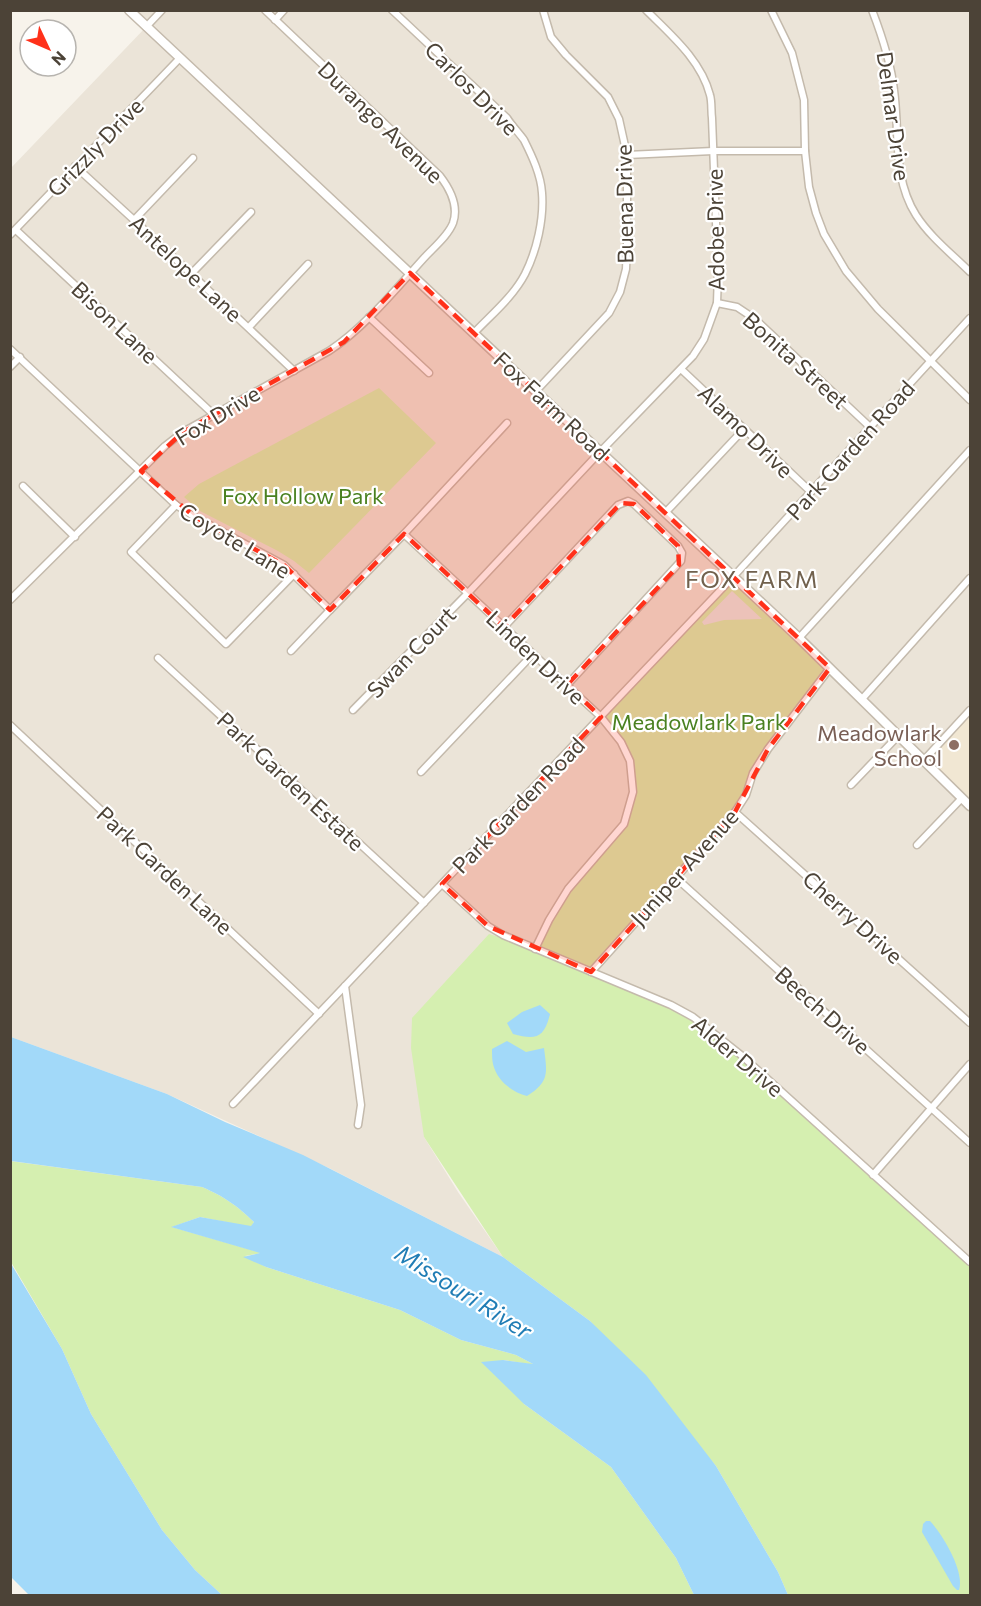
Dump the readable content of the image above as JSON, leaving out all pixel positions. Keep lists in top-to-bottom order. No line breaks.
{"streets":{"street":["Carlos Drive","Delmar Drive","Durango Avenue","Grizzly Drive","Buena Drive","Adobe Drive","Antelope Lane","Bison Lane","Bonita Street","Fox Farm Road","Fox Drive","Alamo Drive","Park Garden Road","Coyote Lane","Swan Court","Linden Drive","Park Garden Estate","Juniper Avenue","Park Garden Lane","Cherry Drive","Beech Drive","Alder Drive"]},"crossings":[["Carlos Drive","Fox Farm Road"],["Durango Avenue","Fox Farm Road"],["Durango Avenue","Fox Drive"],["Grizzly Drive","Antelope Lane"],["Grizzly Drive","Bison Lane"],["Grizzly Drive","Fox Farm Road"],["Buena Drive","Fox Farm Road"],["Adobe Drive","Bonita Street"],["Adobe Drive","Fox Farm Road"],["Adobe Drive","Alamo Drive"],["Adobe Drive","Swan Court"],["Adobe Drive","Linden Drive"],["Antelope Lane","Fox Drive"],["Bison Lane","Fox Drive"],["Bonita Street","Park Garden Road"],["Fox Farm Road","Fox Drive"],["Fox Farm Road","Park Garden Road"],["Fox Farm Road","Juniper Avenue"],["Fox Drive","Coyote Lane"],["Alamo Drive","Park Garden Road"],["Park Garden Road","Linden Drive"],["Park Garden Road","Park Garden Estate"],["Park Garden Road","Park Garden Lane"],["Park Garden Road","Alder Drive"],["Swan Court","Linden Drive"],["Linden Drive","Alder Drive"],["Juniper Avenue","Cherry Drive"],["Juniper Avenue","Beech Drive"],["Juniper Avenue","Alder Drive"]],"districts":["FOX FARM"],"water":["Missouri River"],"parks":["Fox Hollow Park","Meadowlark Park"],"places":["Meadowlark School"],"north":"bottom right"}
